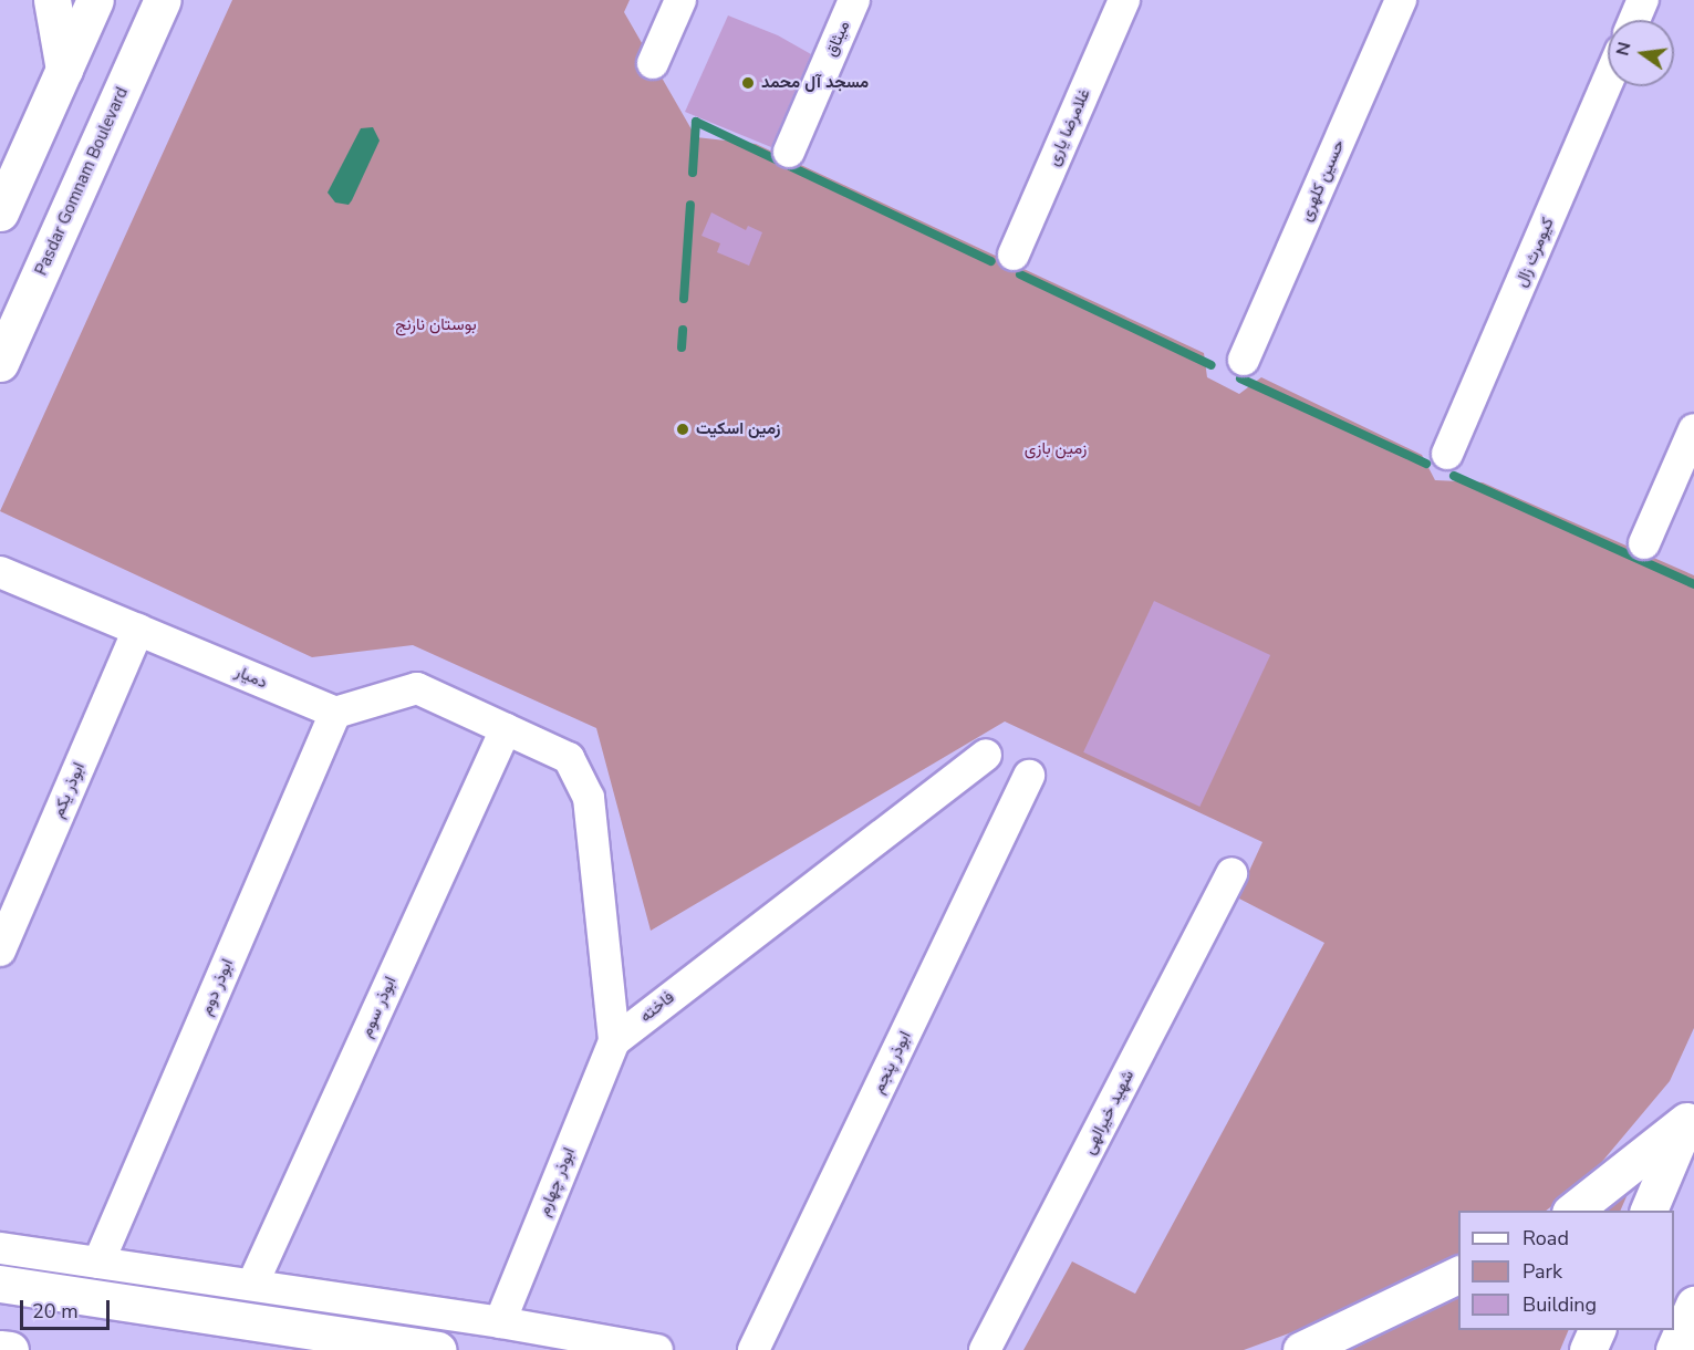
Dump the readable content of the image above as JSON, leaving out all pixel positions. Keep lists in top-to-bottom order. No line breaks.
{"streets":{"main road":["Pasdar Gomnam Boulevard"],"street":["میثاق","غلامرضا یاری","حسین کلهری","کیومرث زال","دمیار","ابوذر یکم","ابوذر دوم","ابوذر سوم","فاخته","ابوذر پنجم","شهید خیرالهی","ابوذر چهارم"]},"crossings":[["دمیار","ابوذر یکم"],["دمیار","ابوذر دوم"],["ابوذر سوم","فاخته"],["فاخته","ابوذر چهارم"]],"parks":["بوستان نارنج","زمین بازی"],"places":["مسجد آل محمد","زمین اسکیت"],"legend":["Road","Park","Building"],"scale_bar":"20 m","north":"left"}
